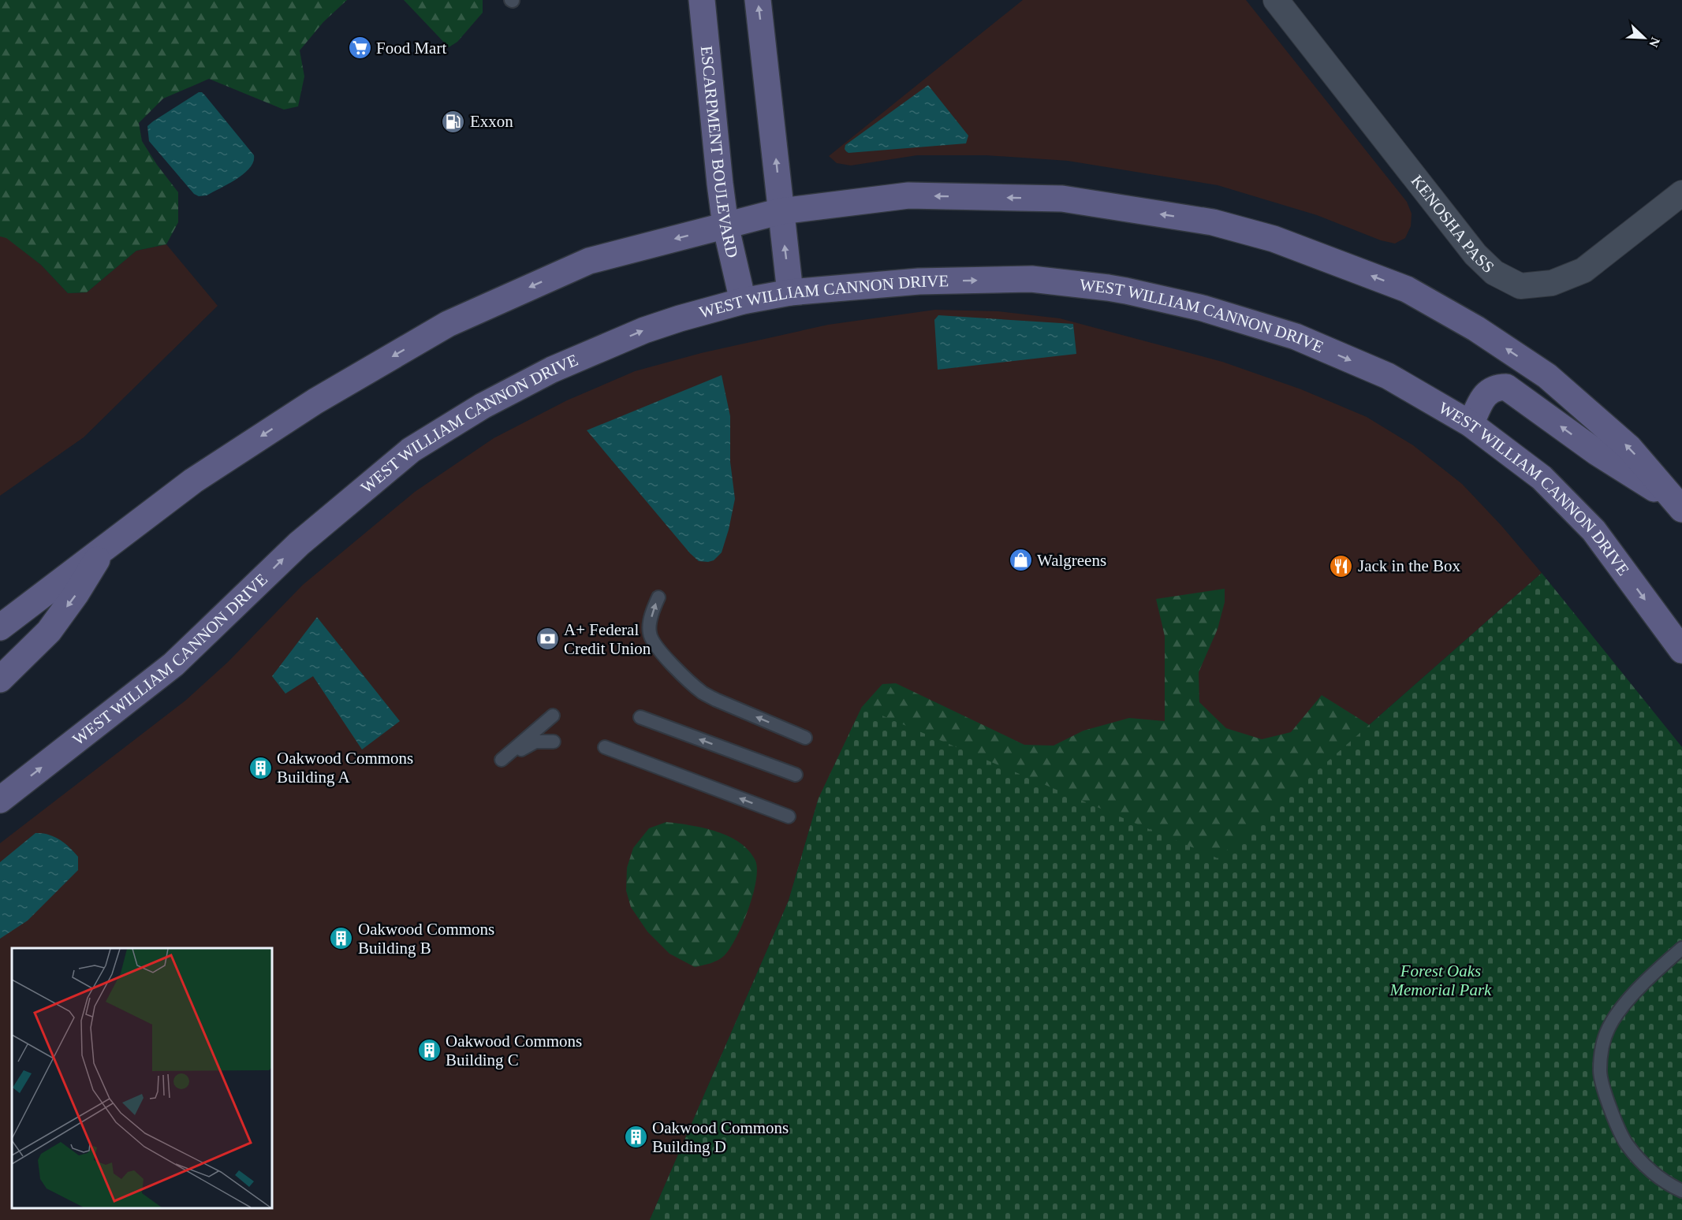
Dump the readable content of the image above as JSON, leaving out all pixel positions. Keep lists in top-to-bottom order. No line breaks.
{"streets":{"main road":["ESCARPMENT BOULEVARD","WEST WILLIAM CANNON DRIVE"],"street":["KENOSHA PASS"]},"crossings":[["ESCARPMENT BOULEVARD","WEST WILLIAM CANNON DRIVE"]],"parks":["Forest Oaks Memorial Park"],"places":{"supermarket":["Food Mart"],"fuel station":["Exxon"],"shop":["Walgreens"],"restaurant":["Jack in the Box"],"bank":["A+ Federal Credit Union"],"building":["Oakwood Commons Building A","Oakwood Commons Building B","Oakwood Commons Building C","Oakwood Commons Building D"]},"north":"bottom right"}
